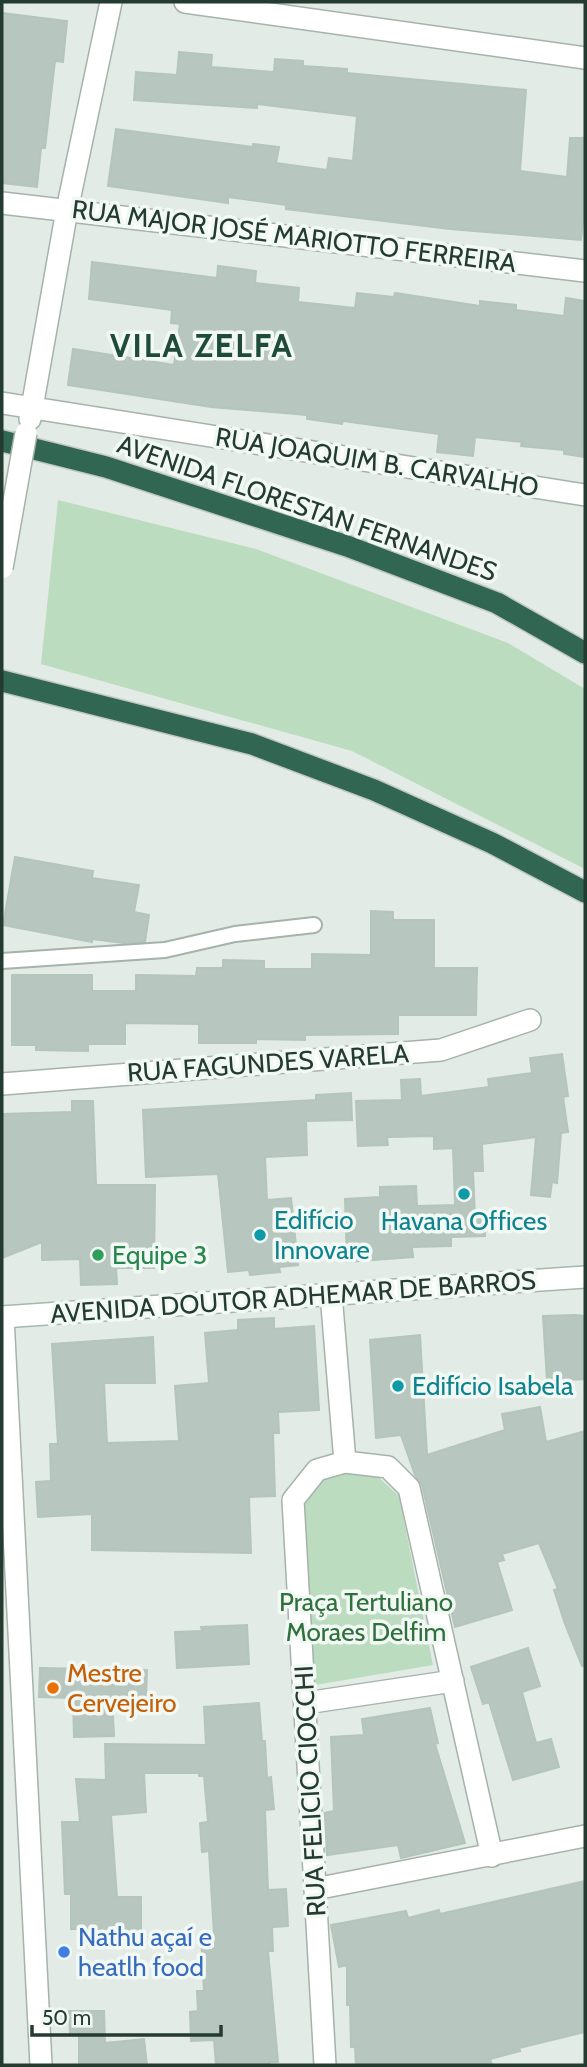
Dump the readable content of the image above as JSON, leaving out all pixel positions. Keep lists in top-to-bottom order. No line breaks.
{"streets":{"highway":["AVENIDA FLORESTAN FERNANDES"],"street":["RUA MAJOR JOSÉ MARIOTTO FERREIRA","RUA JOAQUIM B. CARVALHO","RUA FAGUNDES VARELA","AVENIDA DOUTOR ADHEMAR DE BARROS","RUA FELICIO CIOCCHI"]},"districts":["VILA ZELFA"],"parks":["Praça Tertuliano Moraes Delfim"],"places":["Havana Offices","Edifício Innovare","Equipe 3","Edifício Isabela","Mestre Cervejeiro","Nathu açaí e heatlh food"],"scale_bar":"50 m"}
